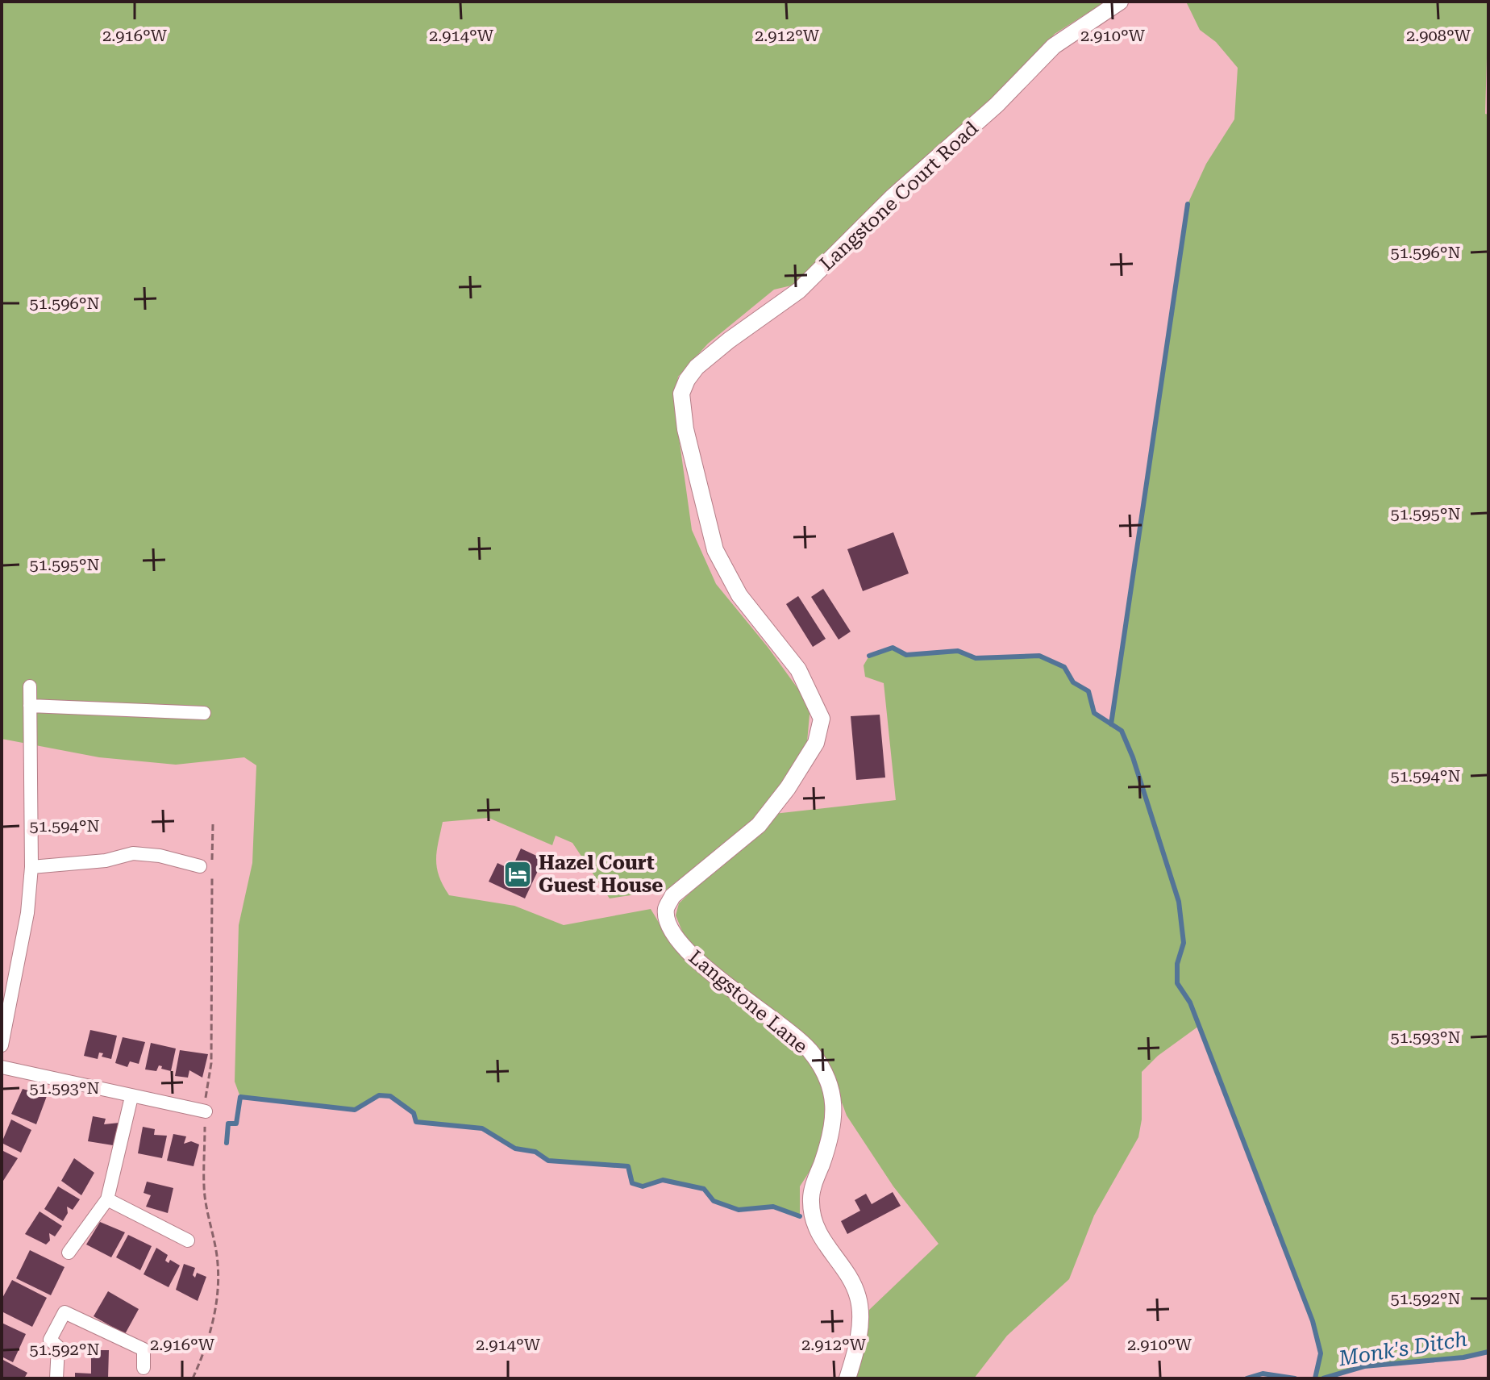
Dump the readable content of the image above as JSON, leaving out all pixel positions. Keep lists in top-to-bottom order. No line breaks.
{"streets":{"street":["Langstone Court Road","Langstone Lane"]},"crossings":[["Langstone Court Road","Langstone Lane"]],"water":["Monk's Ditch"],"places":{"hotel":["Hazel Court Guest House"]},"coordinates":["2.916°W","2.914°W","2.912°W","2.910°W","2.908°W","51.596°N","51.595°N","51.594°N","51.593°N","51.592°N"]}
